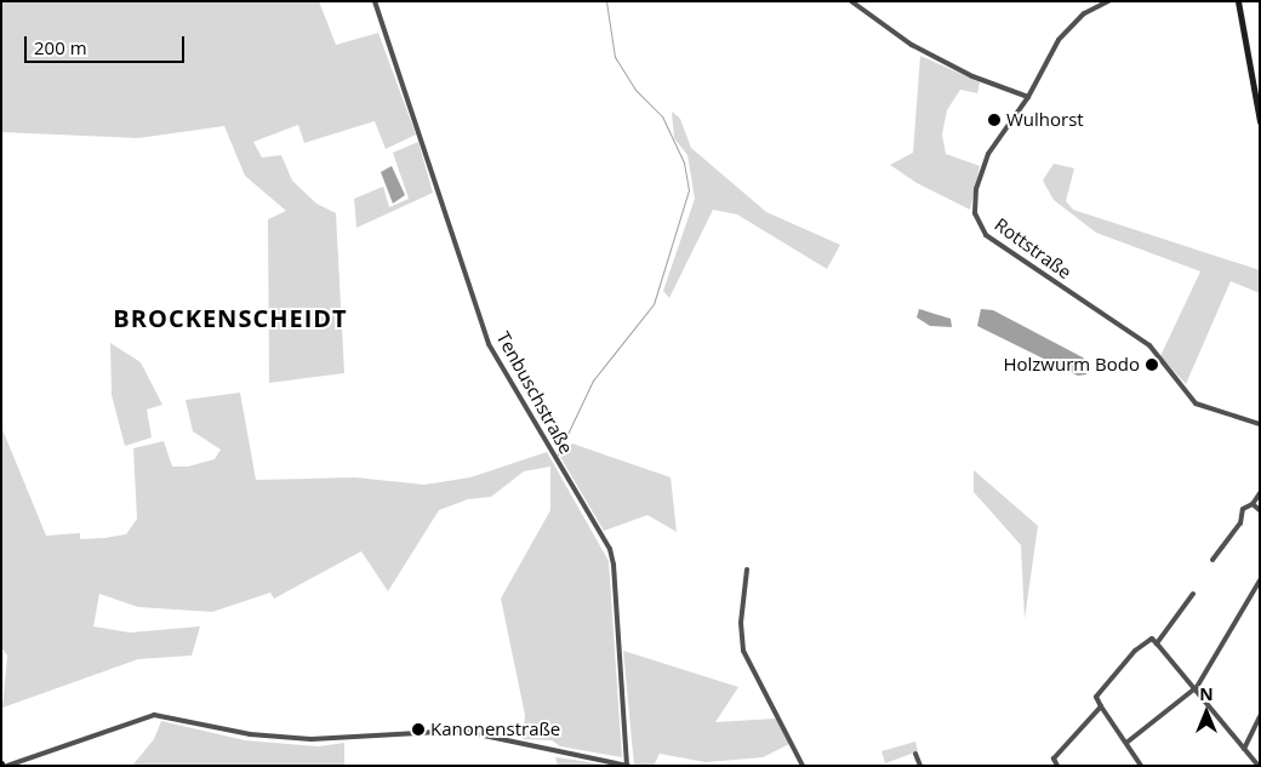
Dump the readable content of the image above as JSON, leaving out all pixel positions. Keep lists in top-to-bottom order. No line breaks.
{"streets":{"street":["Rottstraße","Tenbuschstraße"]},"districts":["BROCKENSCHEIDT"],"places":["Wulhorst","Holzwurm Bodo","Kanonenstraße"],"scale_bar":"200 m","north":"top"}
